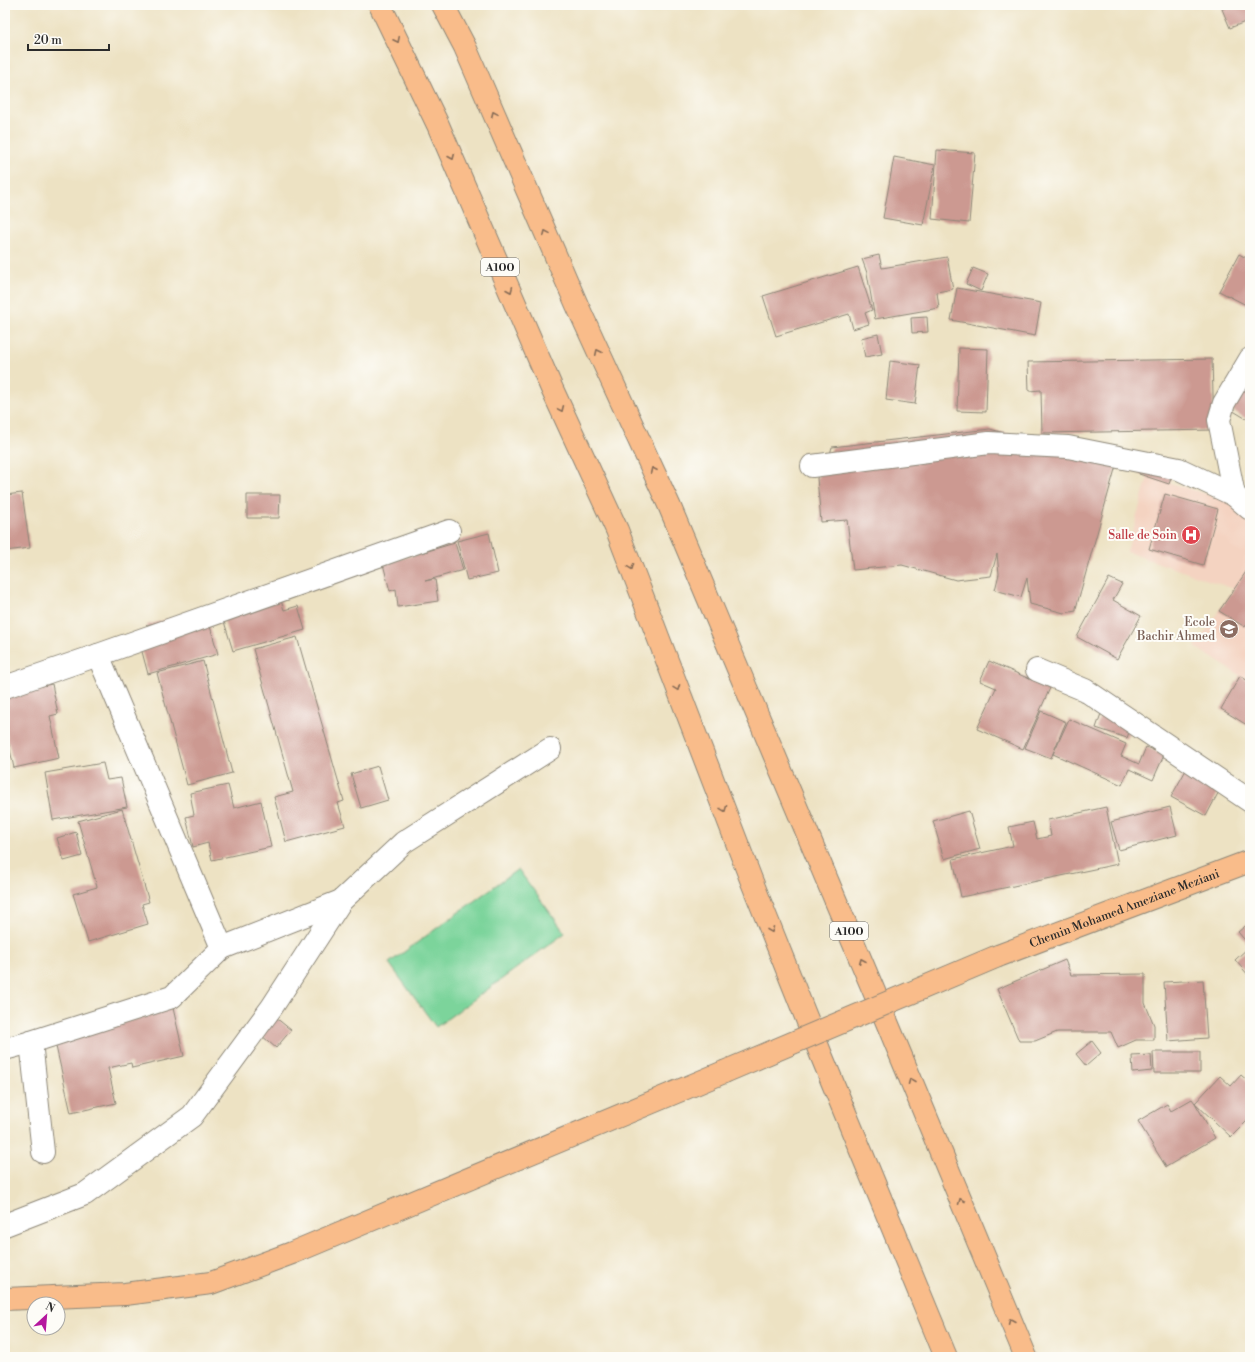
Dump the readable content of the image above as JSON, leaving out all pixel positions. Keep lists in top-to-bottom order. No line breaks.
{"streets":{"main road":["A100","Chemin Mohamed Ameziane Meziani"]},"places":{"hospital":["Salle de Soin"],"school or university":["Ecole Bachir Ahmed"]},"scale_bar":"20 m","north":"top right"}
